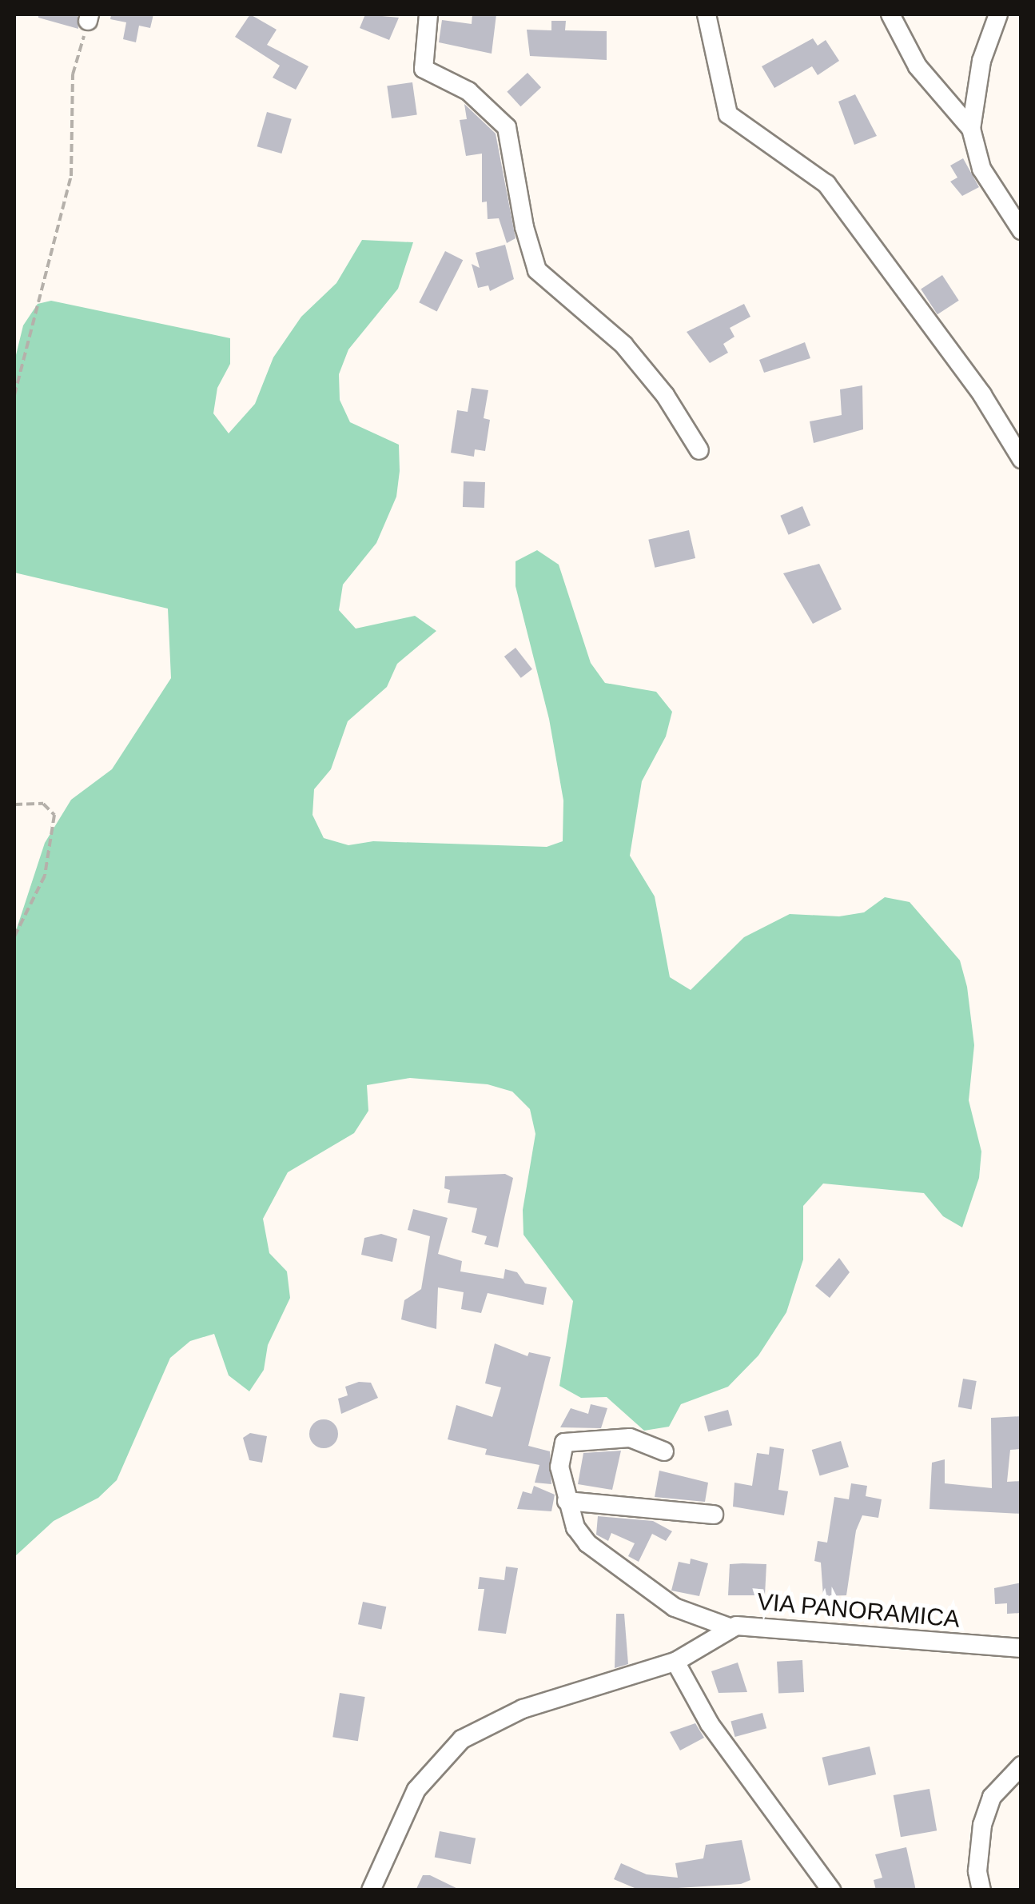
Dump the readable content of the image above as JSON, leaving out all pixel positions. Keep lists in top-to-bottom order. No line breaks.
{"streets":{"street":["VIA PANORAMICA"]}}
